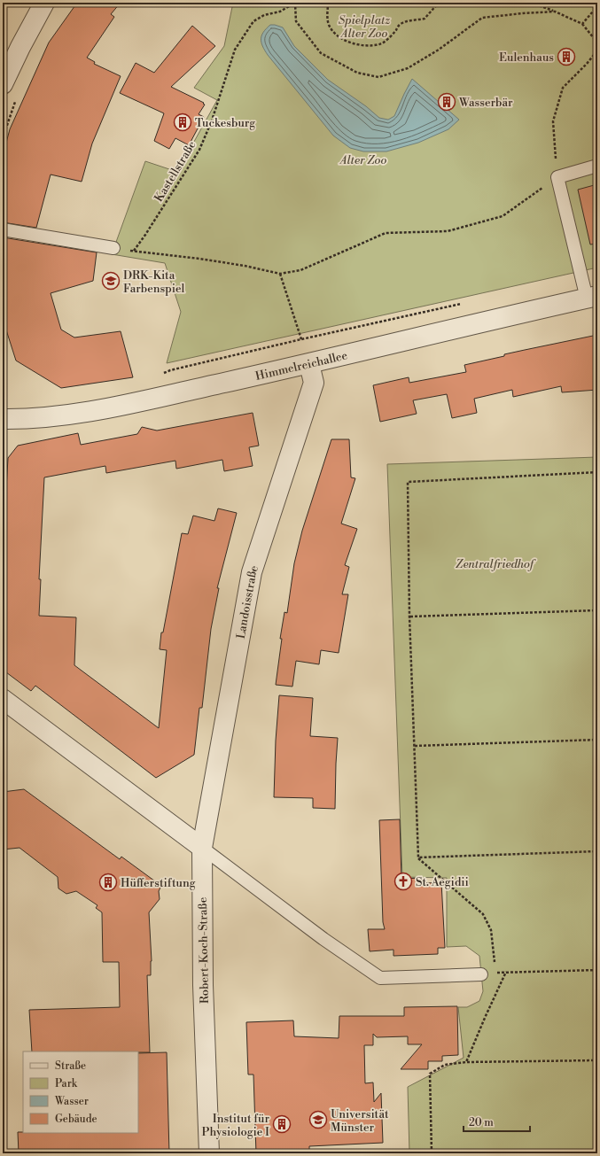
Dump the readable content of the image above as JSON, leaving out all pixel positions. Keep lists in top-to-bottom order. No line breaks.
{"streets":{"street":["Himmelreichallee","Landoisstraße","Robert-Koch-Straße"],"path":["Kastellstraße"]},"crossings":[["Himmelreichallee","Landoisstraße"],["Landoisstraße","Robert-Koch-Straße"]],"parks":["Spielplatz Alter Zoo","Alter Zoo","Zentralfriedhof"],"places":{"building":["Eulenhaus","Wasserbär","Tuckesburg","Hüfferstiftung","Institut für Physiologie I"],"school or university":["DRK-Kita Farbenspiel","Universität Münster"],"church":["St. Aegidii"]},"legend":["Straße","Park","Wasser","Gebäude"],"scale_bar":"20 m"}
